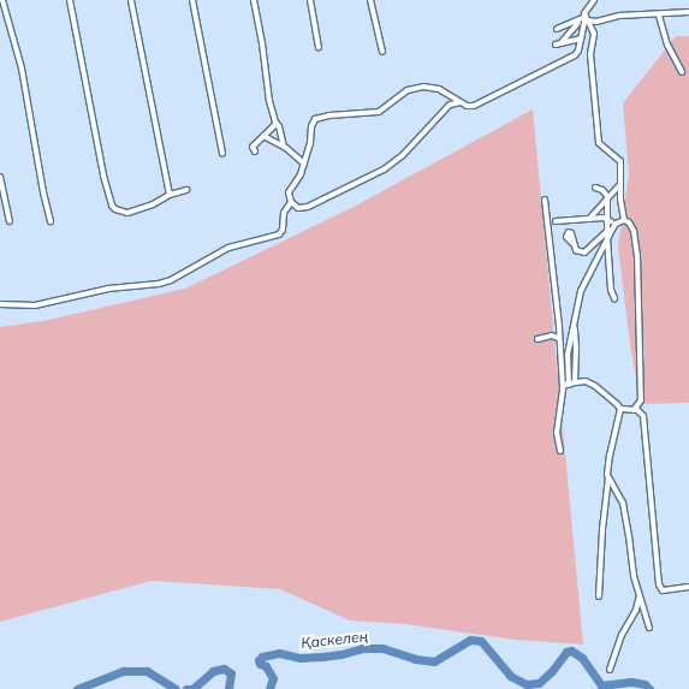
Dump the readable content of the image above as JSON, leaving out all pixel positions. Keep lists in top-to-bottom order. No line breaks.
{"water":["Қаскелең"]}
